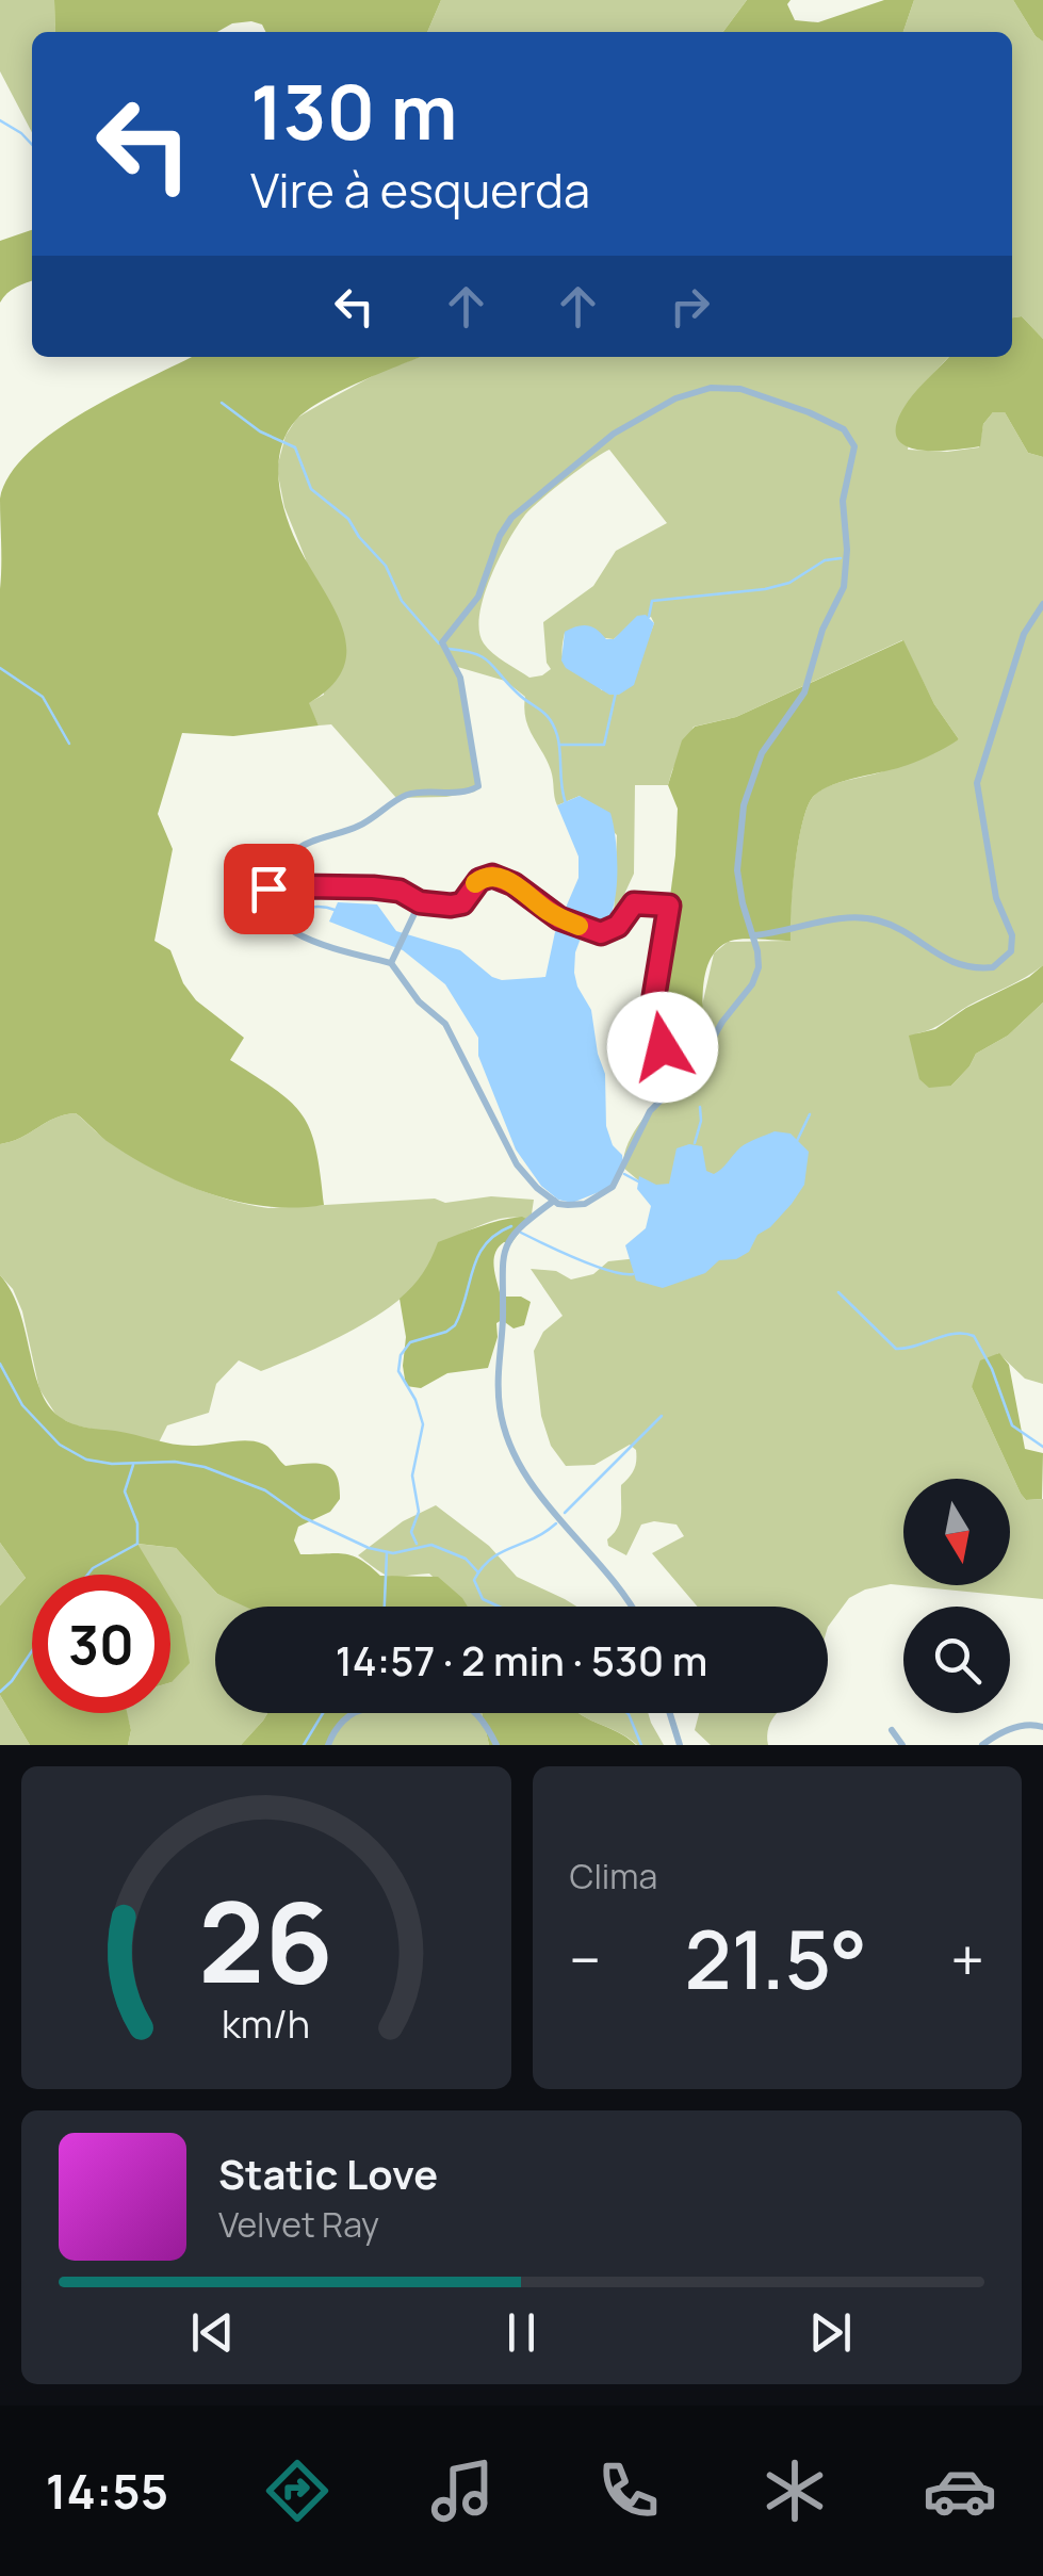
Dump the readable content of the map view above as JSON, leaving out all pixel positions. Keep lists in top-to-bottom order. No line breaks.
{"north":"bottom","page":{"turn":["130 m","Vire à esquerda"],"limit":"30","trip":"14:57 · 2 min · 530 m","tile":"Clima","heat":["−","21.5°","+"],"song":["Static Love","Velvet Ray"],"tabs":"14:55","gauge":["26","km/h"]}}
